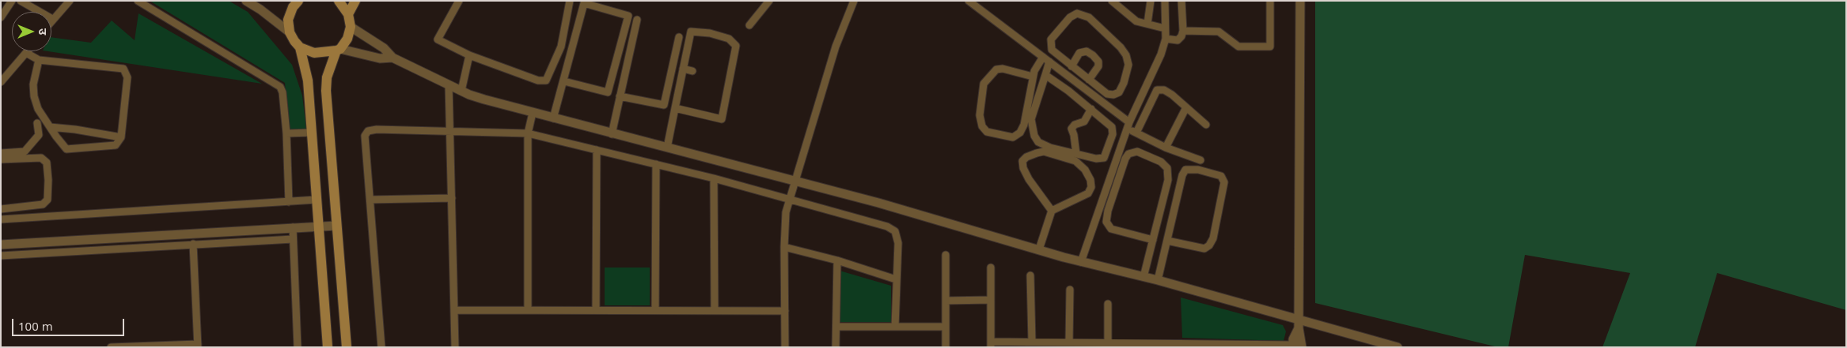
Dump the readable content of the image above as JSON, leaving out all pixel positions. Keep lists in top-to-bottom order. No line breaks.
{"scale_bar":"100 m","north":"right"}
